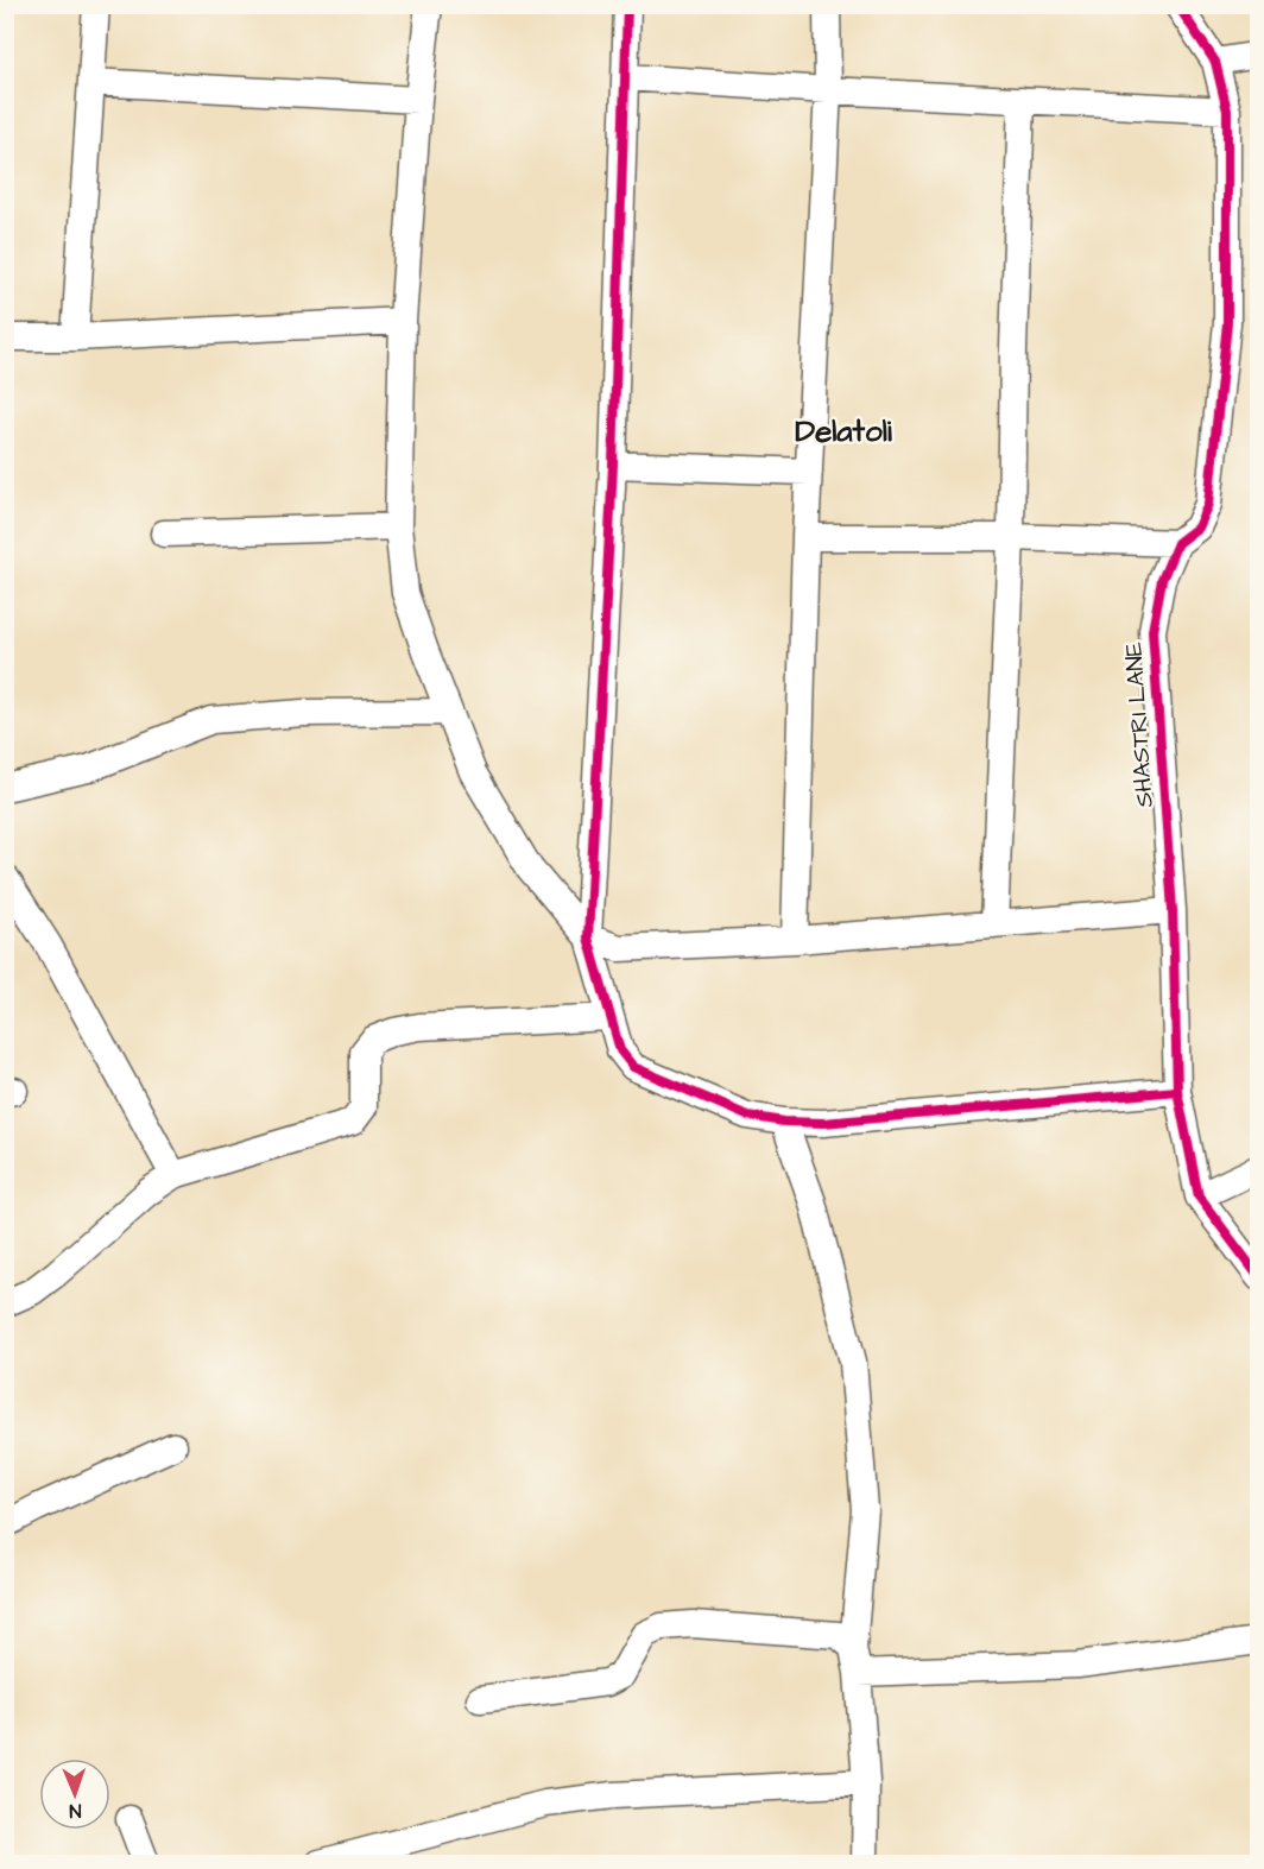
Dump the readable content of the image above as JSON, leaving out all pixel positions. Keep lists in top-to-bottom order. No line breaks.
{"streets":{"street":["SHASTRI LANE"]},"districts":["Delatoli"],"north":"bottom"}
